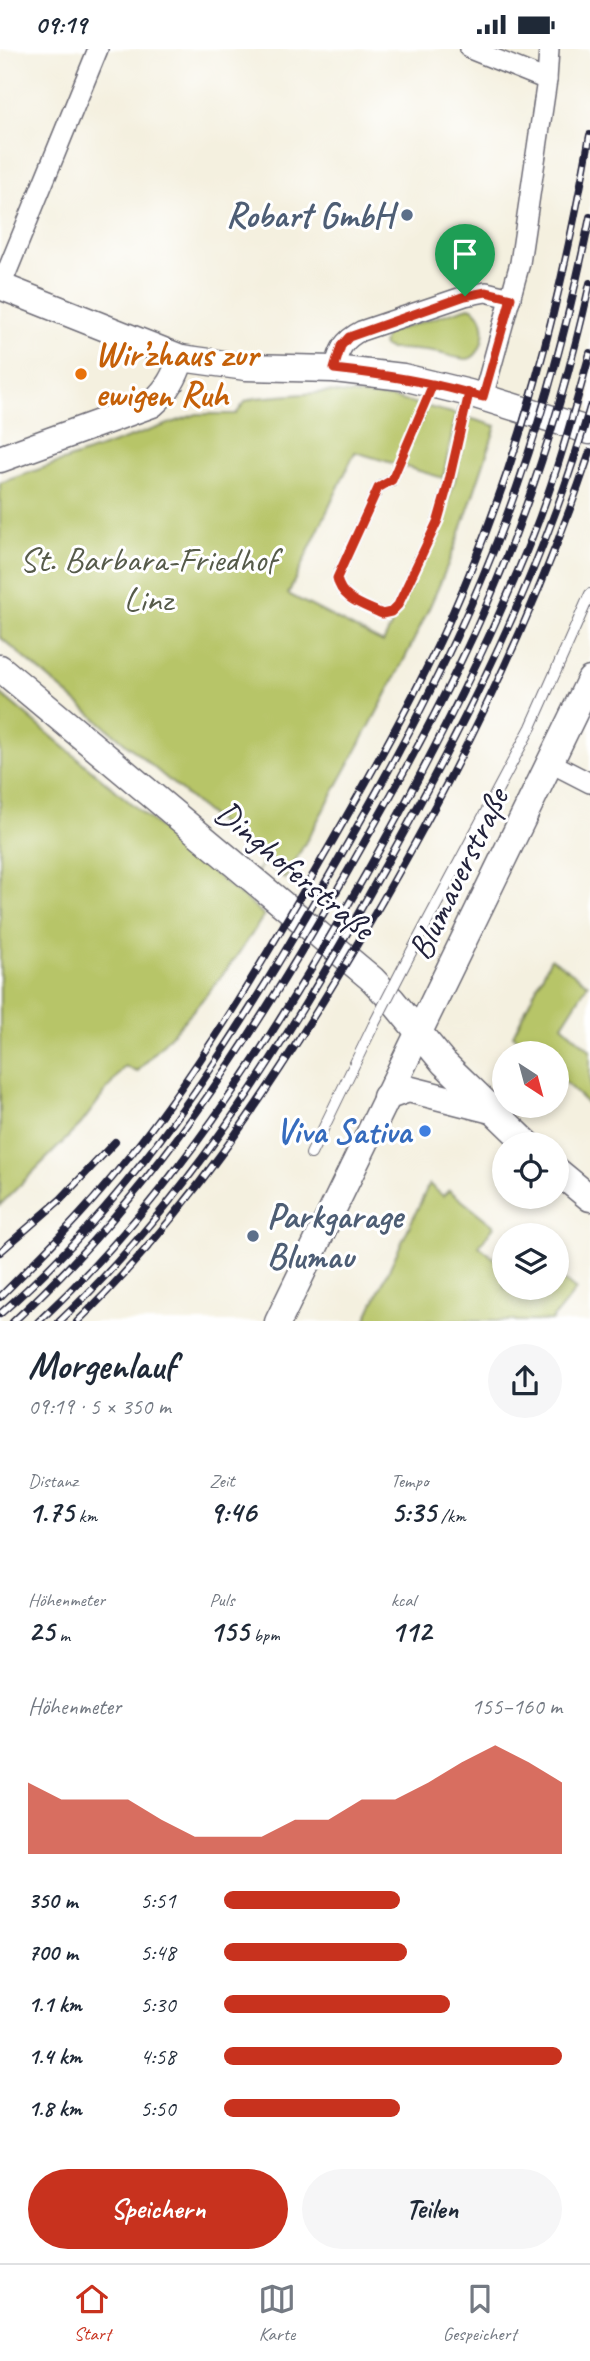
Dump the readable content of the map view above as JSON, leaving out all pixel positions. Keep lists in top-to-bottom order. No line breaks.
{"streets":{"main road":["Dinghoferstraße","Blumauerstraße"]},"crossings":[["Dinghoferstraße","Blumauerstraße"]],"parks":["St. Barbara-Friedhof Linz"],"places":["Robart GmbH","Wir’zhaus zur ewigen Ruh","Viva Sativa","Parkgarage Blumau"],"north":"bottom right","page":{"status":"09:19","heading":["Morgenlauf","09:19 · 5 × 350 m"],"stats":[["Distanz","1.75 km"],["Zeit","9:46"],["Tempo","5:35 /km"],["Höhenmeter","25 m"],["Puls","155 bpm"],["kcal","112"]],"chart":["Höhenmeter","155–160 m"],"list":[{"name":"350 m","note":"5:51"},{"name":"700 m","note":"5:48"},{"name":"1.1 km","note":"5:30"},{"name":"1.4 km","note":"4:58"},{"name":"1.8 km","note":"5:50"}],"buttons":["Speichern","Teilen"],"tabs":["Start","Karte","Gespeichert"]}}
